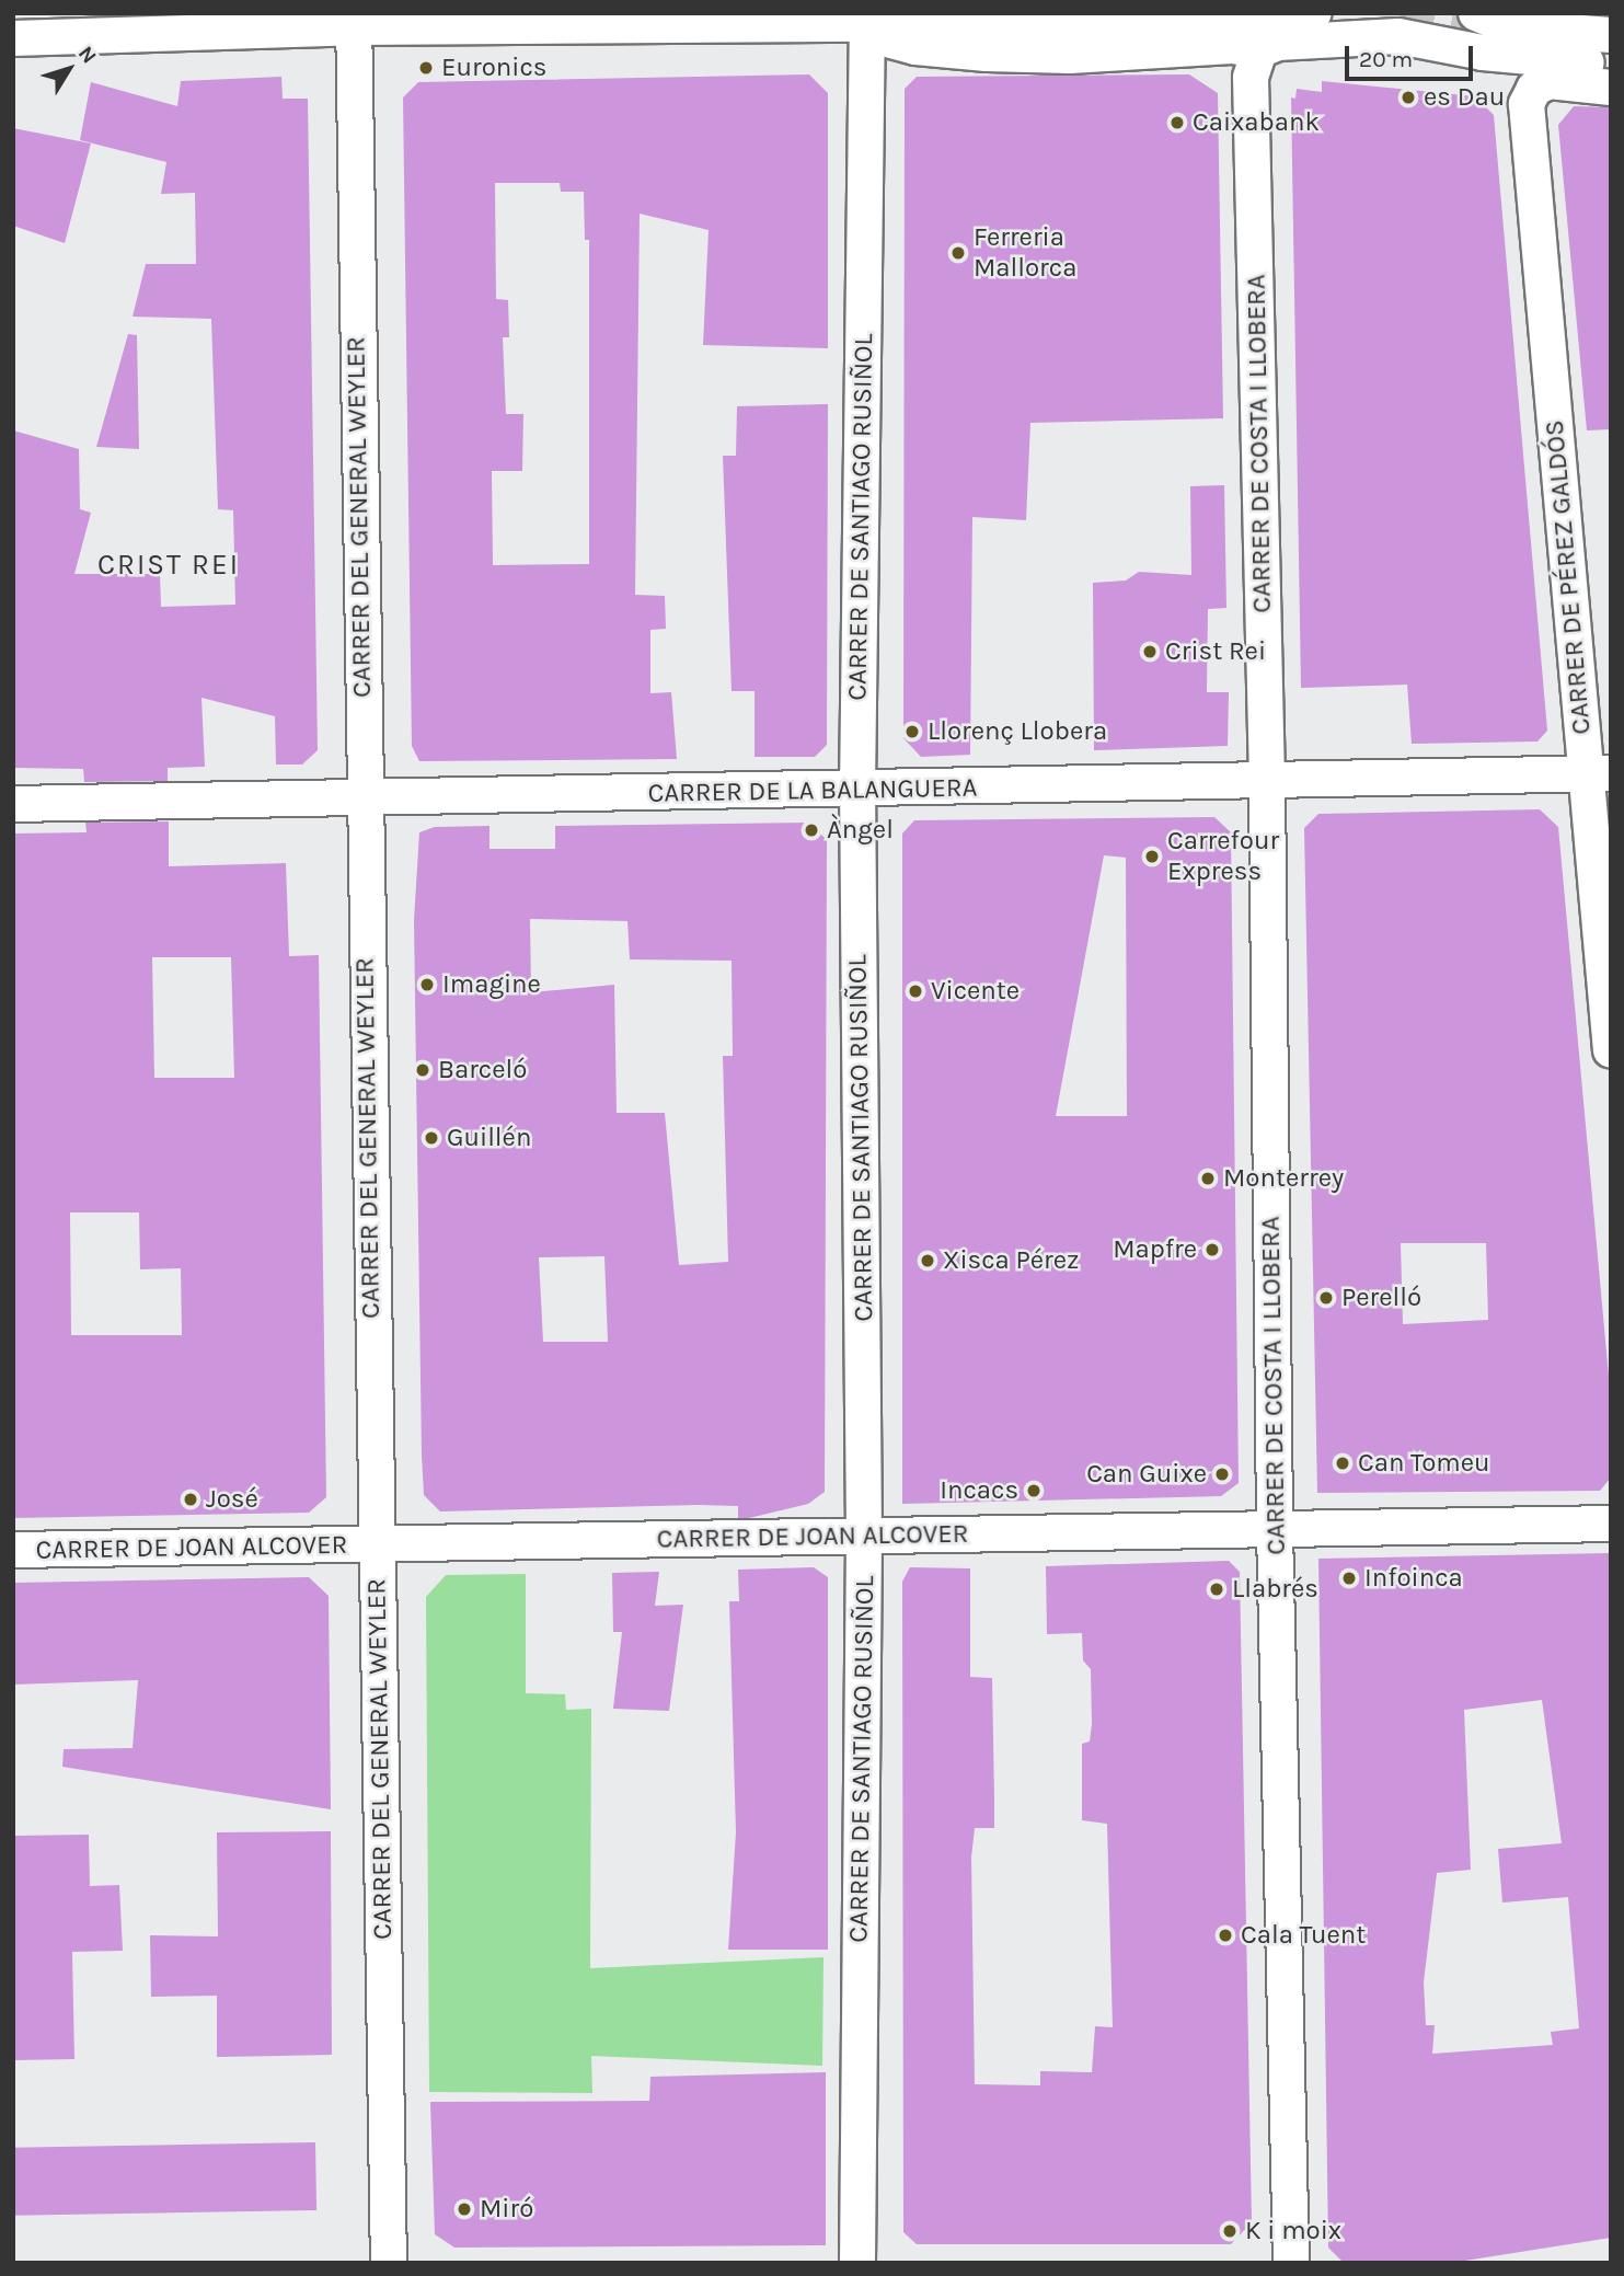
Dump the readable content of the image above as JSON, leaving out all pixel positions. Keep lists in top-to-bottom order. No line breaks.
{"streets":{"street":["CARRER DE COSTA I LLOBERA","CARRER DEL GENERAL WEYLER","CARRER DE SANTIAGO RUSIÑOL","CARRER DE PÉREZ GALDÓS","CARRER DE LA BALANGUERA","CARRER DE JOAN ALCOVER"]},"crossings":[["CARRER DE COSTA I LLOBERA","CARRER DE LA BALANGUERA"],["CARRER DE COSTA I LLOBERA","CARRER DE JOAN ALCOVER"],["CARRER DEL GENERAL WEYLER","CARRER DE LA BALANGUERA"],["CARRER DEL GENERAL WEYLER","CARRER DE JOAN ALCOVER"],["CARRER DE SANTIAGO RUSIÑOL","CARRER DE LA BALANGUERA"],["CARRER DE SANTIAGO RUSIÑOL","CARRER DE JOAN ALCOVER"],["CARRER DE PÉREZ GALDÓS","CARRER DE LA BALANGUERA"]],"districts":["CRIST REI"],"places":["Euronics","es Dau","Caixabank","Ferreria Mallorca","Crist Rei","Llorenç Llobera","Àngel","Carrefour Express","Imagine","Vicente","Barceló","Guillén","Monterrey","Mapfre","Xisca Pérez","Perelló","Can Tomeu","Can Guixe","Incacs","José","Infoinca","Llabrés","Cala Tuent","Miró","K i moix"],"scale_bar":"20 m","north":"top right"}
